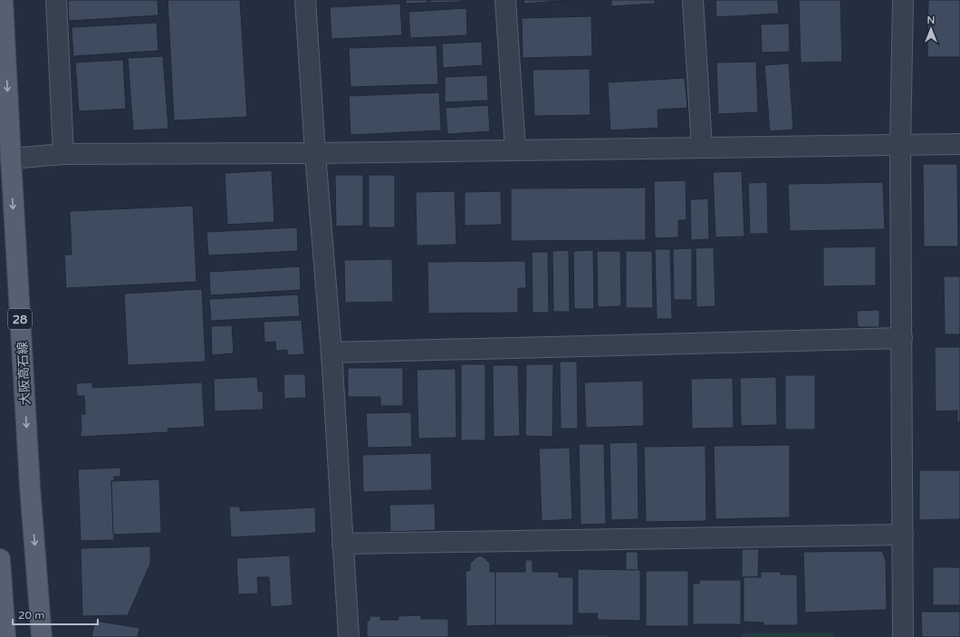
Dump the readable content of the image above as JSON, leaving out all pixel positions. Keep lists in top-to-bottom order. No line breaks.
{"streets":{"main road":["28","大阪高石線"]},"one_way":["大阪高石線"],"scale_bar":"20 m","north":"top"}
